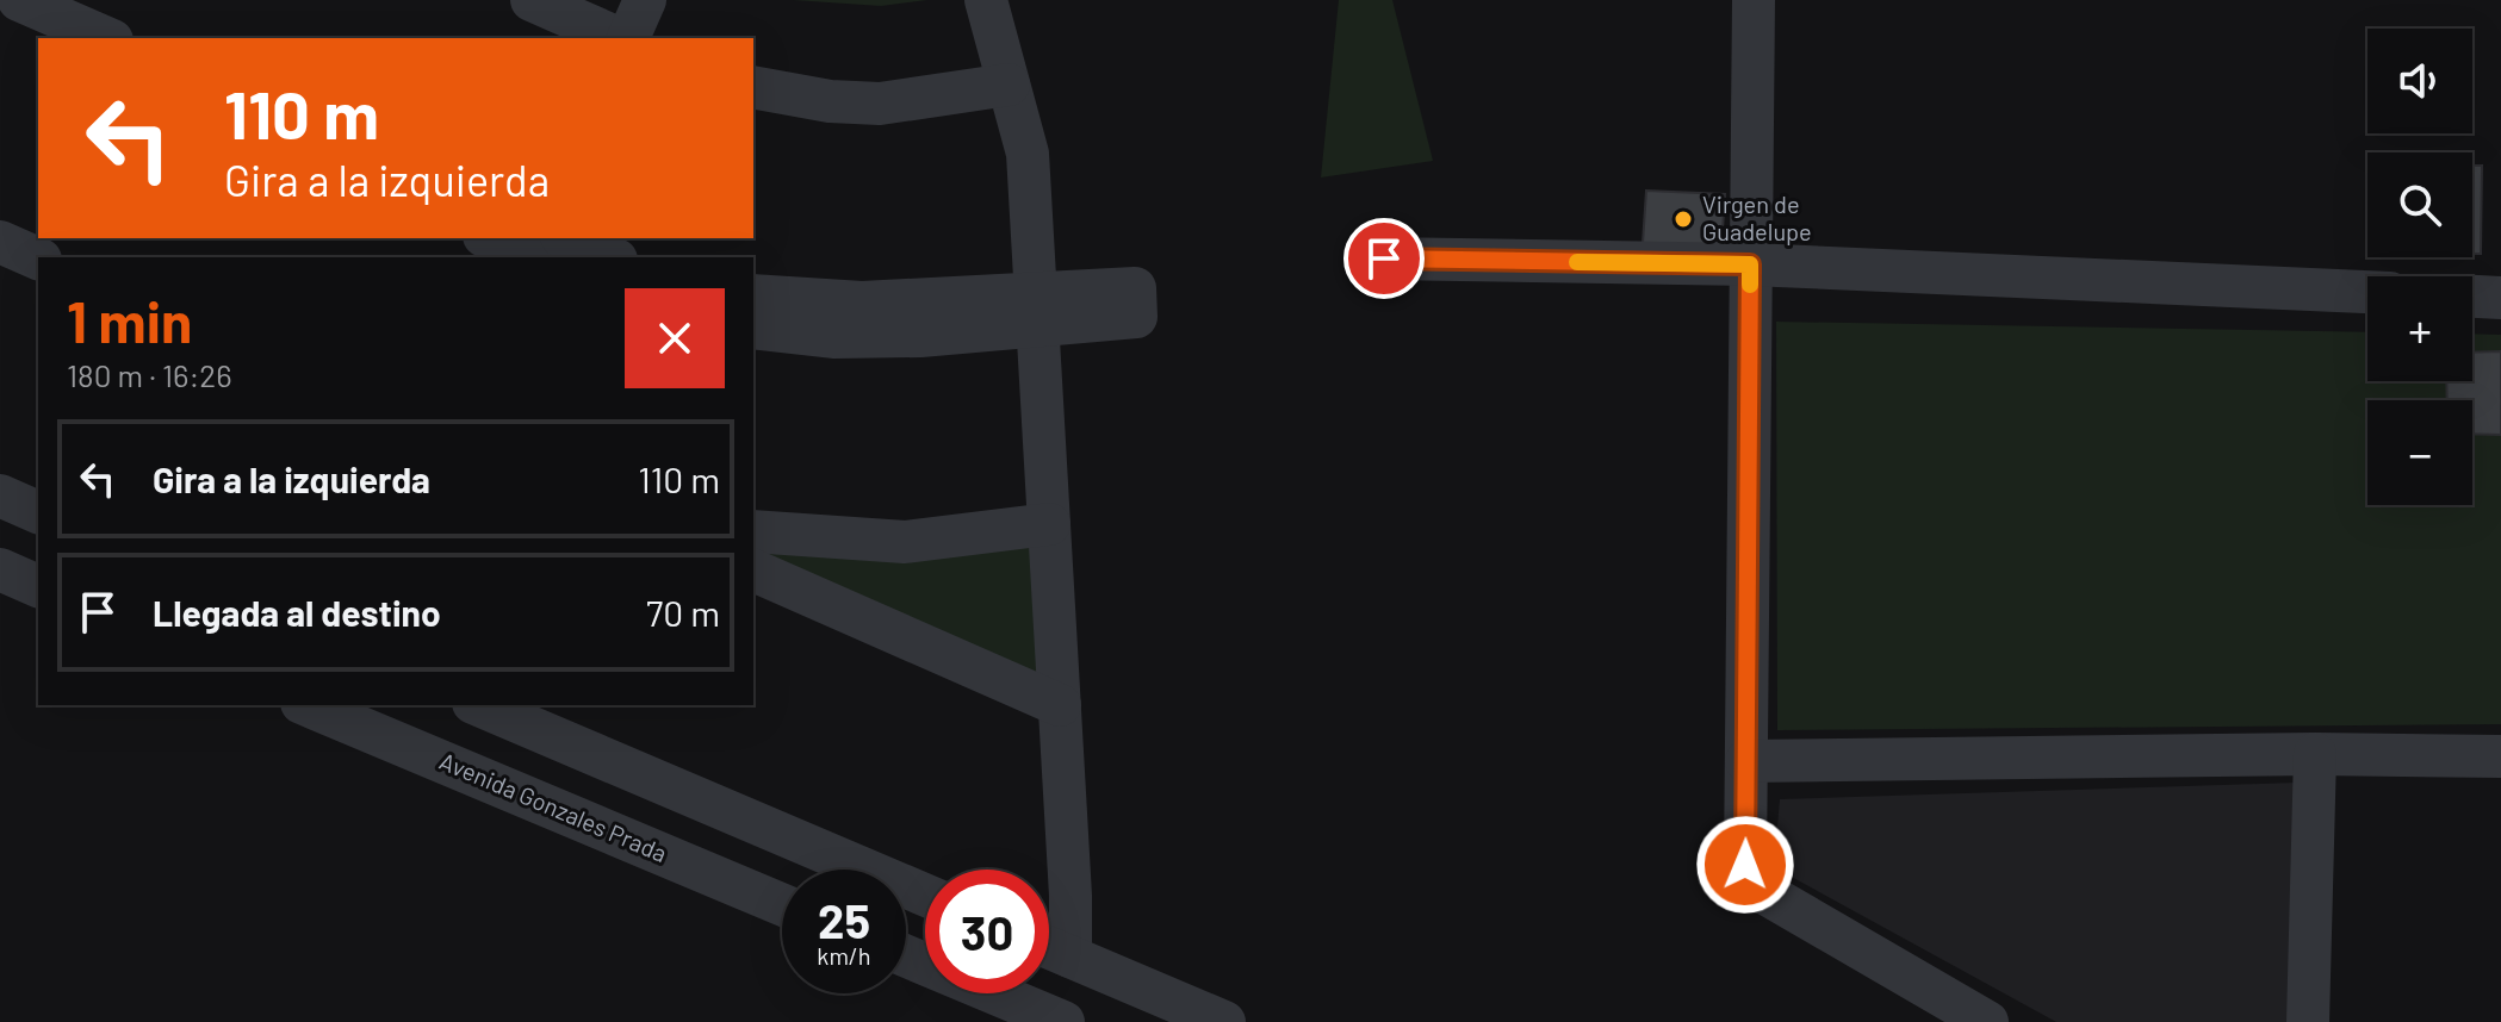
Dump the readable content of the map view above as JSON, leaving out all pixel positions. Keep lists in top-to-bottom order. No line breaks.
{"streets":{"street":["Avenida Gonzales Prada"]},"places":["Virgen de Guadelupe"],"page":{"map_buttons":["+","−"],"turn":["110 m","Gira a la izquierda"],"heading":["1 min","180 m · 16:26"],"list":[{"name":"Gira a la izquierda","value":"110 m"},{"name":"Llegada al destino","value":"70 m"}],"speed":"25 km/h","limit":"30"}}
